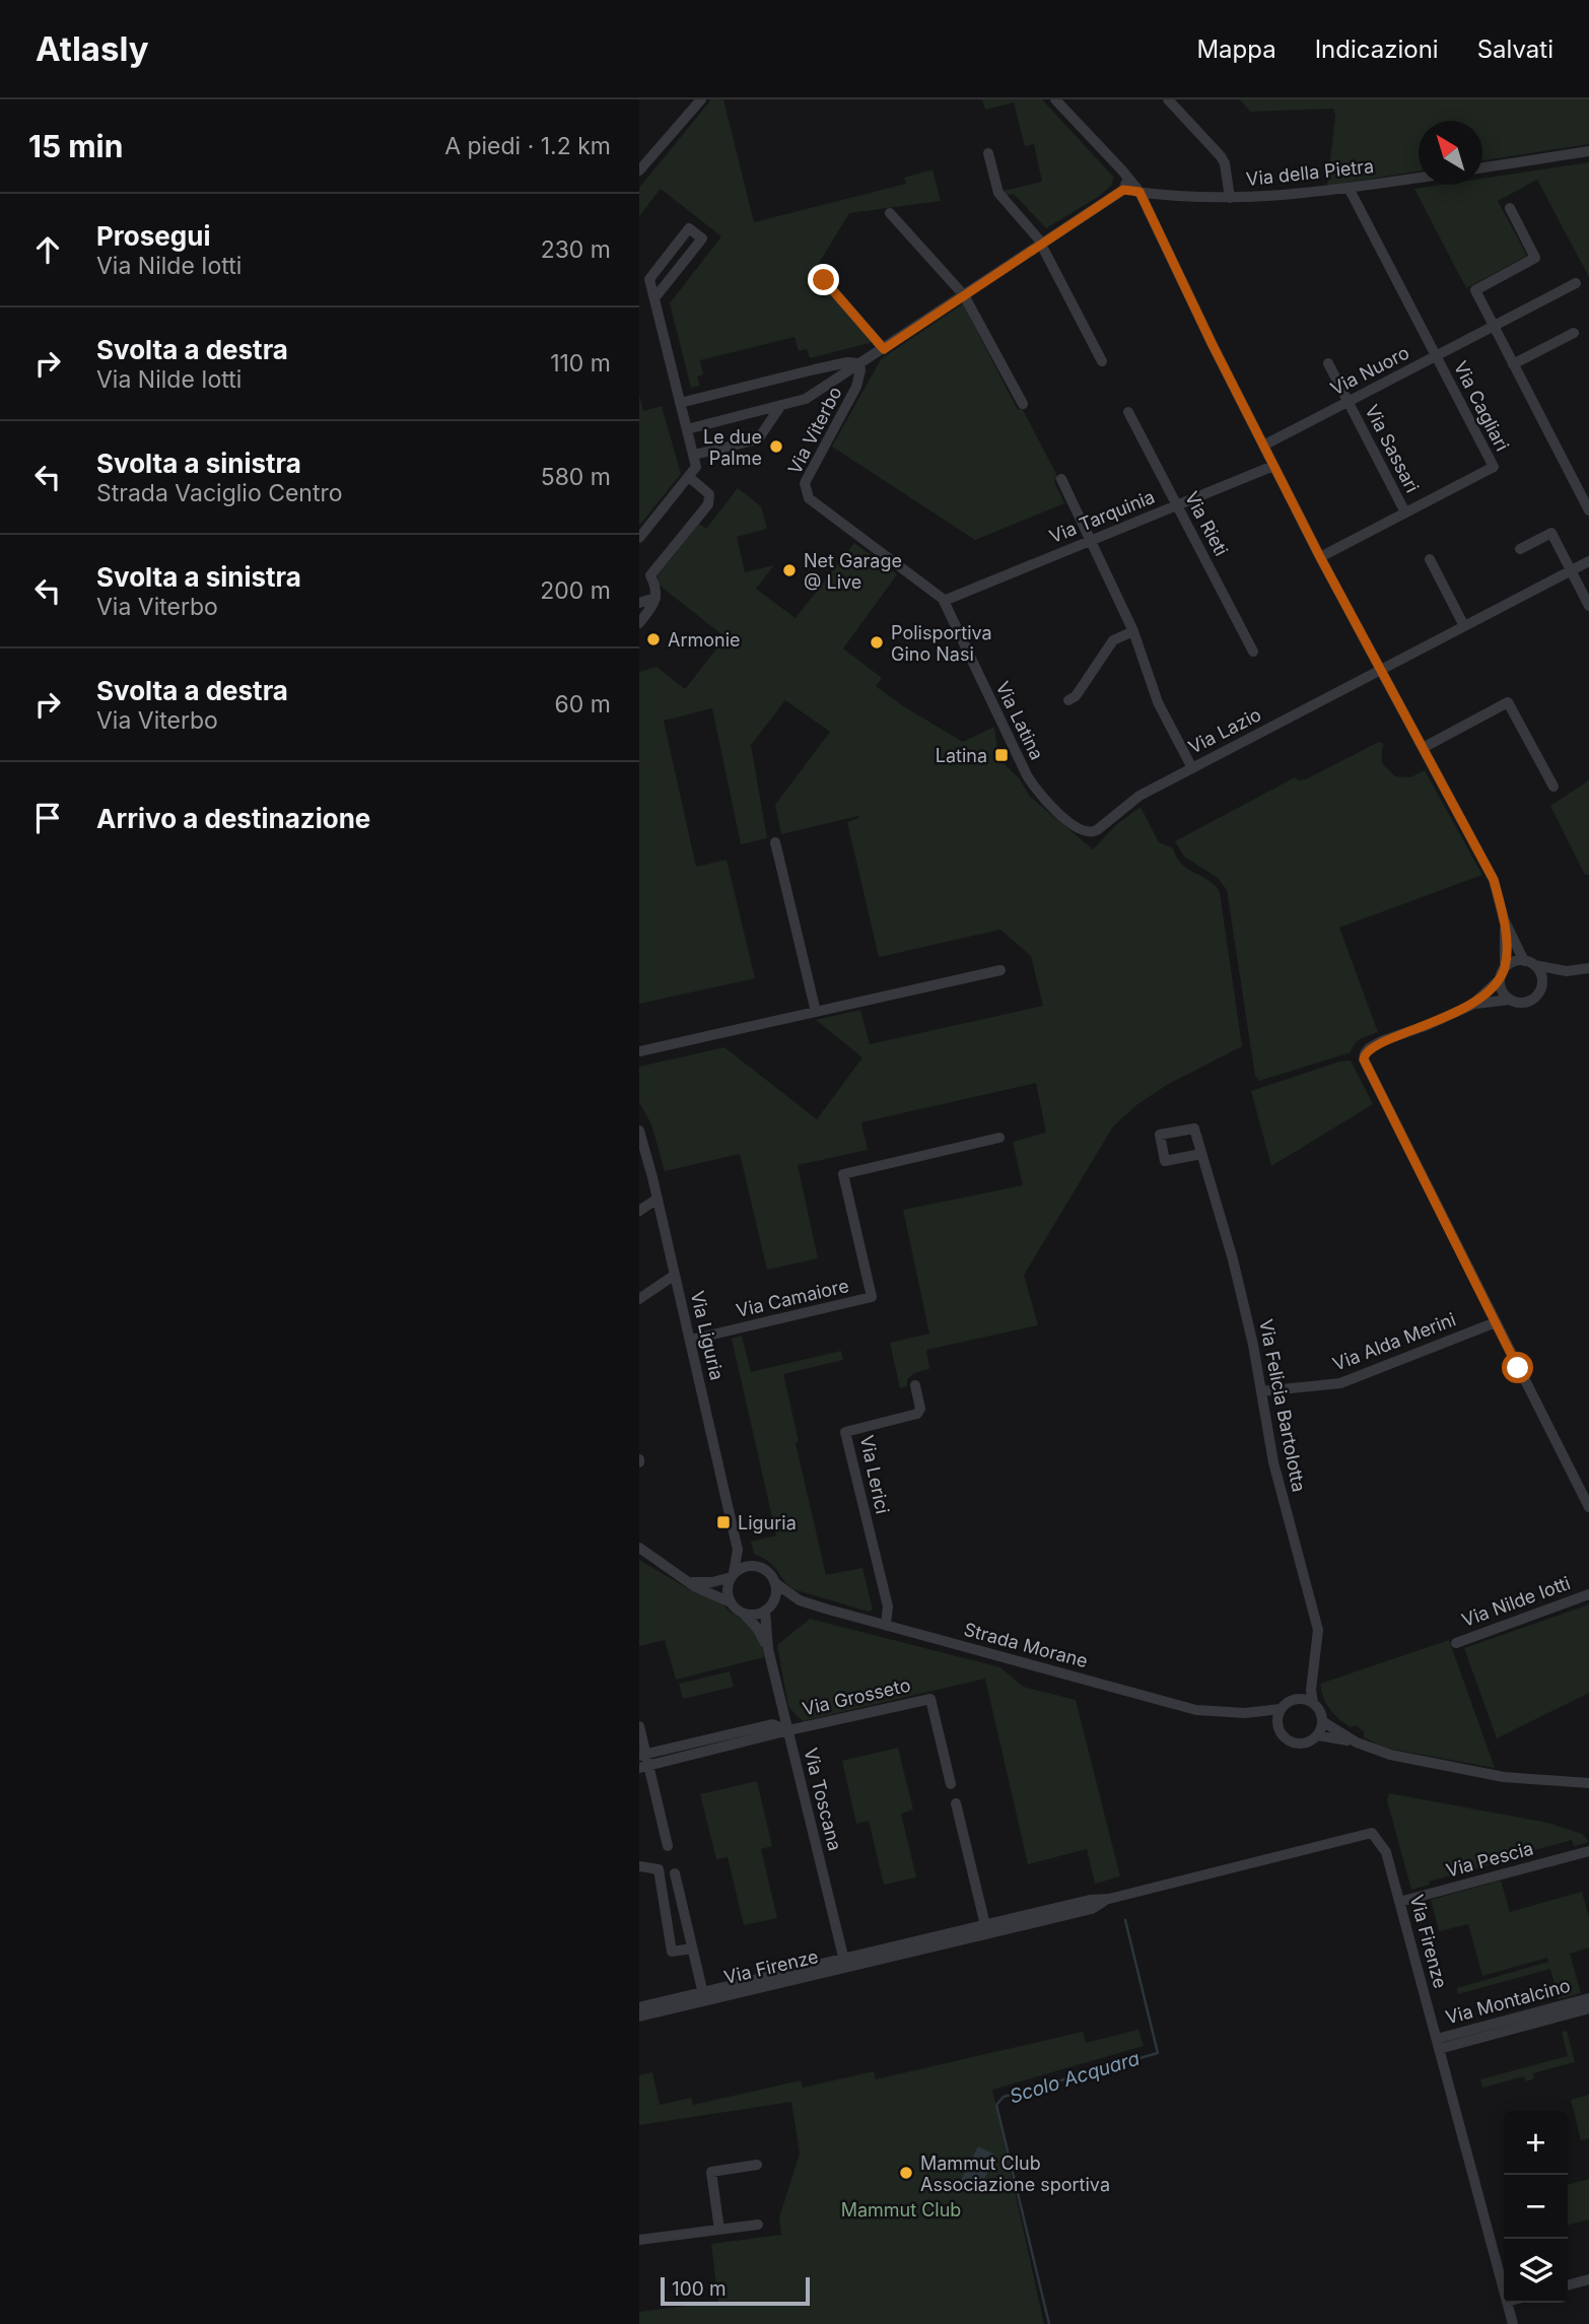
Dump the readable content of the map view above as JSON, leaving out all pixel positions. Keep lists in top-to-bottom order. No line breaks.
{"streets":{"street":["Via della Pietra","Via Nuoro","Via Cagliari","Via Viterbo","Via Sassari","Via Tarquinia","Via Rieti","Via Latina","Via Lazio","Via Camaiore","Via Liguria","Via Alda Merini","Via Felicia Bartolotta","Via Lerici","Via Nilde Iotti","Strada Morane","Via Grosseto","Via Toscana","Via Pescia","Via Firenze","Via Montalcino"]},"crossings":[["Via della Pietra","Via Cagliari"],["Via Nuoro","Via Cagliari"],["Via Nuoro","Via Sassari"],["Via Cagliari","Via Sassari"],["Via Viterbo","Via Tarquinia"],["Via Viterbo","Via Latina"],["Via Tarquinia","Via Rieti"],["Via Tarquinia","Via Latina"],["Via Latina","Via Lazio"],["Via Camaiore","Via Liguria"],["Via Liguria","Strada Morane"],["Via Liguria","Via Toscana"],["Via Alda Merini","Via Felicia Bartolotta"],["Via Felicia Bartolotta","Strada Morane"],["Via Lerici","Strada Morane"],["Strada Morane","Via Toscana"],["Via Grosseto","Via Toscana"],["Via Toscana","Via Firenze"],["Via Pescia","Via Firenze"],["Via Firenze","Via Montalcino"]],"water":["Scolo Acquara"],"parks":["Mammut Club"],"places":{"other":["Le due Palme","Net Garage @ Live","Armonie","Polisportiva Gino Nasi","Mammut Club Associazione sportiva"],"transit":["Latina","Liguria"]},"scale_bar":"100 m","north":"top left","page":{"header":"Atlasly","nav":["Mappa","Indicazioni","Salvati"],"heading":["15 min","A piedi · 1.2 km"],"list":[["Prosegui","Via Nilde Iotti","230 m"],["Svolta a destra","Via Nilde Iotti","110 m"],["Svolta a sinistra","Strada Vaciglio Centro","580 m"],["Svolta a sinistra","Via Viterbo","200 m"],["Svolta a destra","Via Viterbo","60 m"],"Arrivo a destinazione"],"map_buttons":["+","−"],"scale":"100 m"}}
